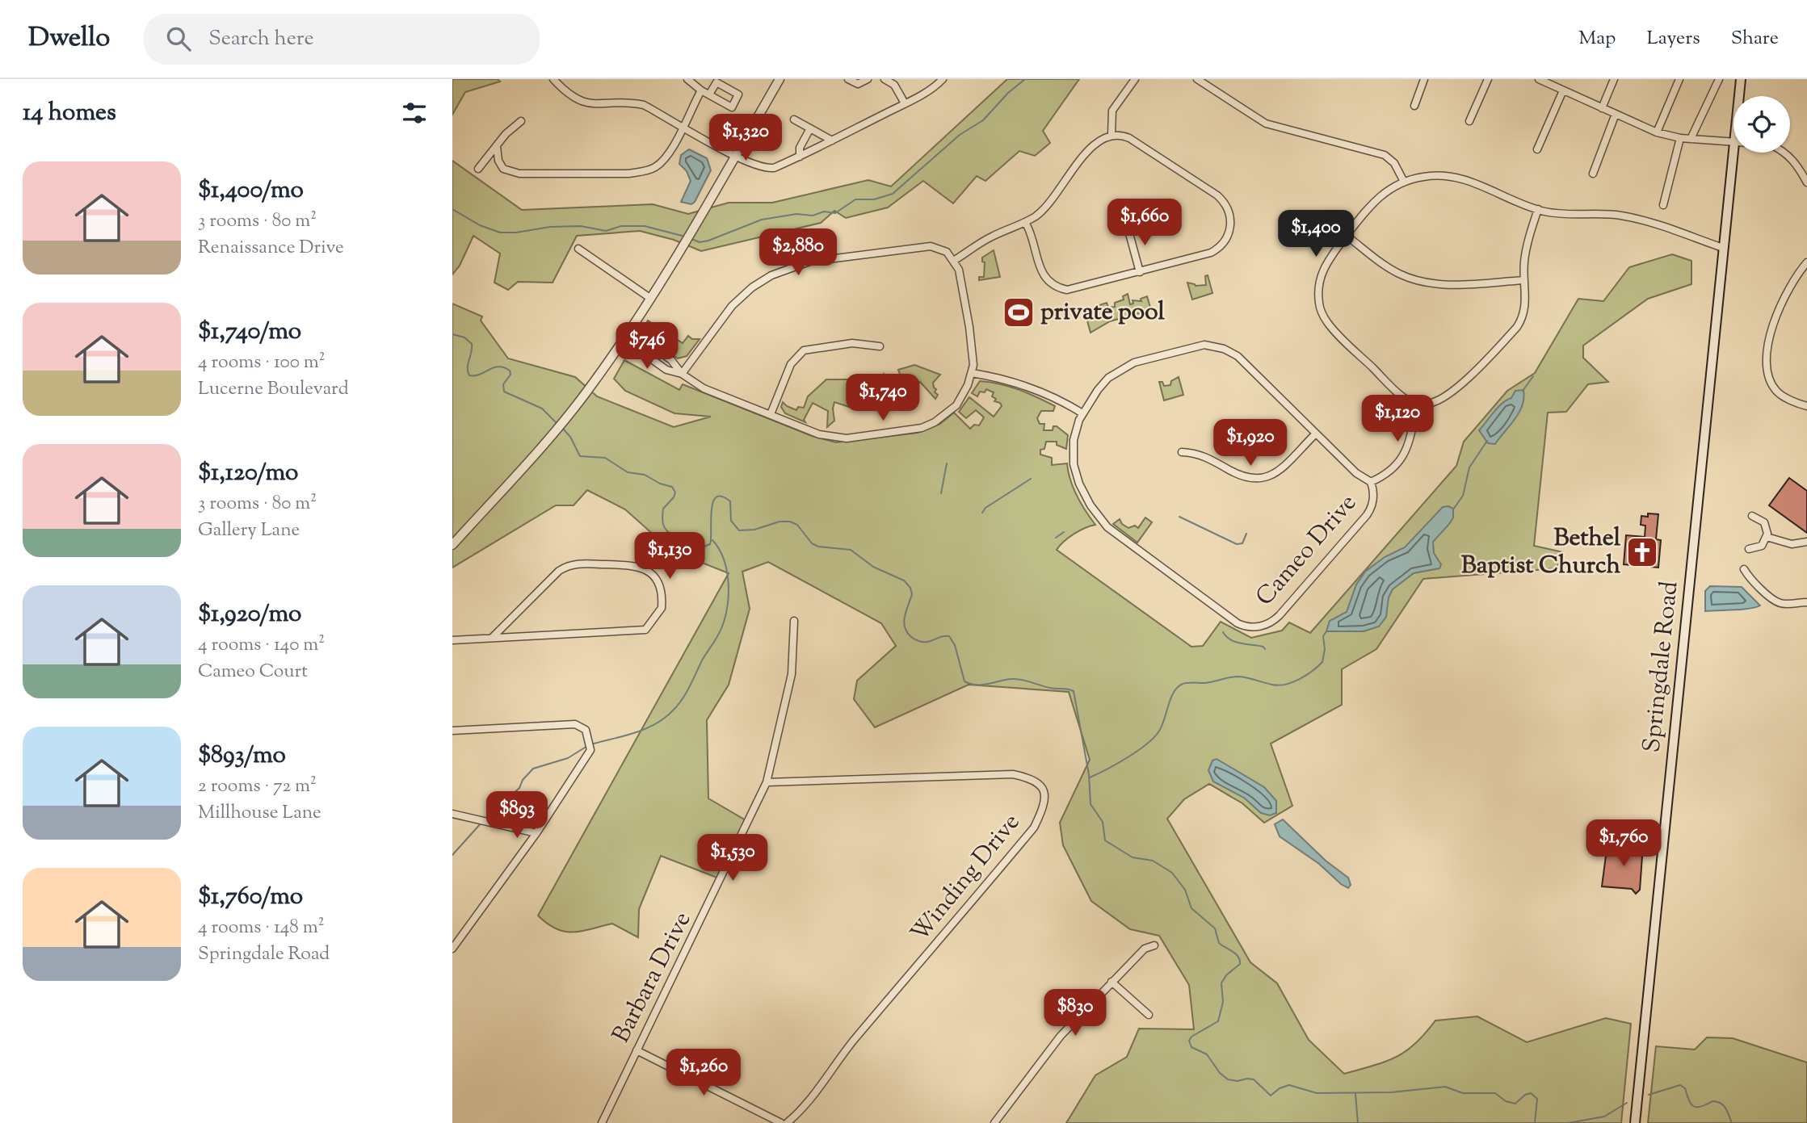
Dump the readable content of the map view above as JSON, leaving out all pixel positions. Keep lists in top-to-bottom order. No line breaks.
{"streets":{"main road":["Springdale Road"],"street":["Cameo Drive","Winding Drive","Barbara Drive"]},"crossings":[["Winding Drive","Barbara Drive"]],"places":{"sports":["private pool"],"church":["Bethel Baptist Church"]},"page":{"header":"Dwello","search":"Search here","nav":["Map","Layers","Share"],"heading":"14 homes","price":["$1,320","$1,660","$1,400","$2,880","$746","$1,740","$1,120","$1,920","$1,130","$893","$1,760","$1,530","$830","$1,260"],"list":[{"name":"$1,400/mo","note":"3 rooms · 80 m² · Renaissance Drive"},{"name":"$1,740/mo","note":"4 rooms · 100 m² · Lucerne Boulevard"},{"name":"$1,120/mo","note":"3 rooms · 80 m² · Gallery Lane"},{"name":"$1,920/mo","note":"4 rooms · 140 m² · Cameo Court"},{"name":"$893/mo","note":"2 rooms · 72 m² · Millhouse Lane"},{"name":"$1,760/mo","note":"4 rooms · 148 m² · Springdale Road"}]}}
